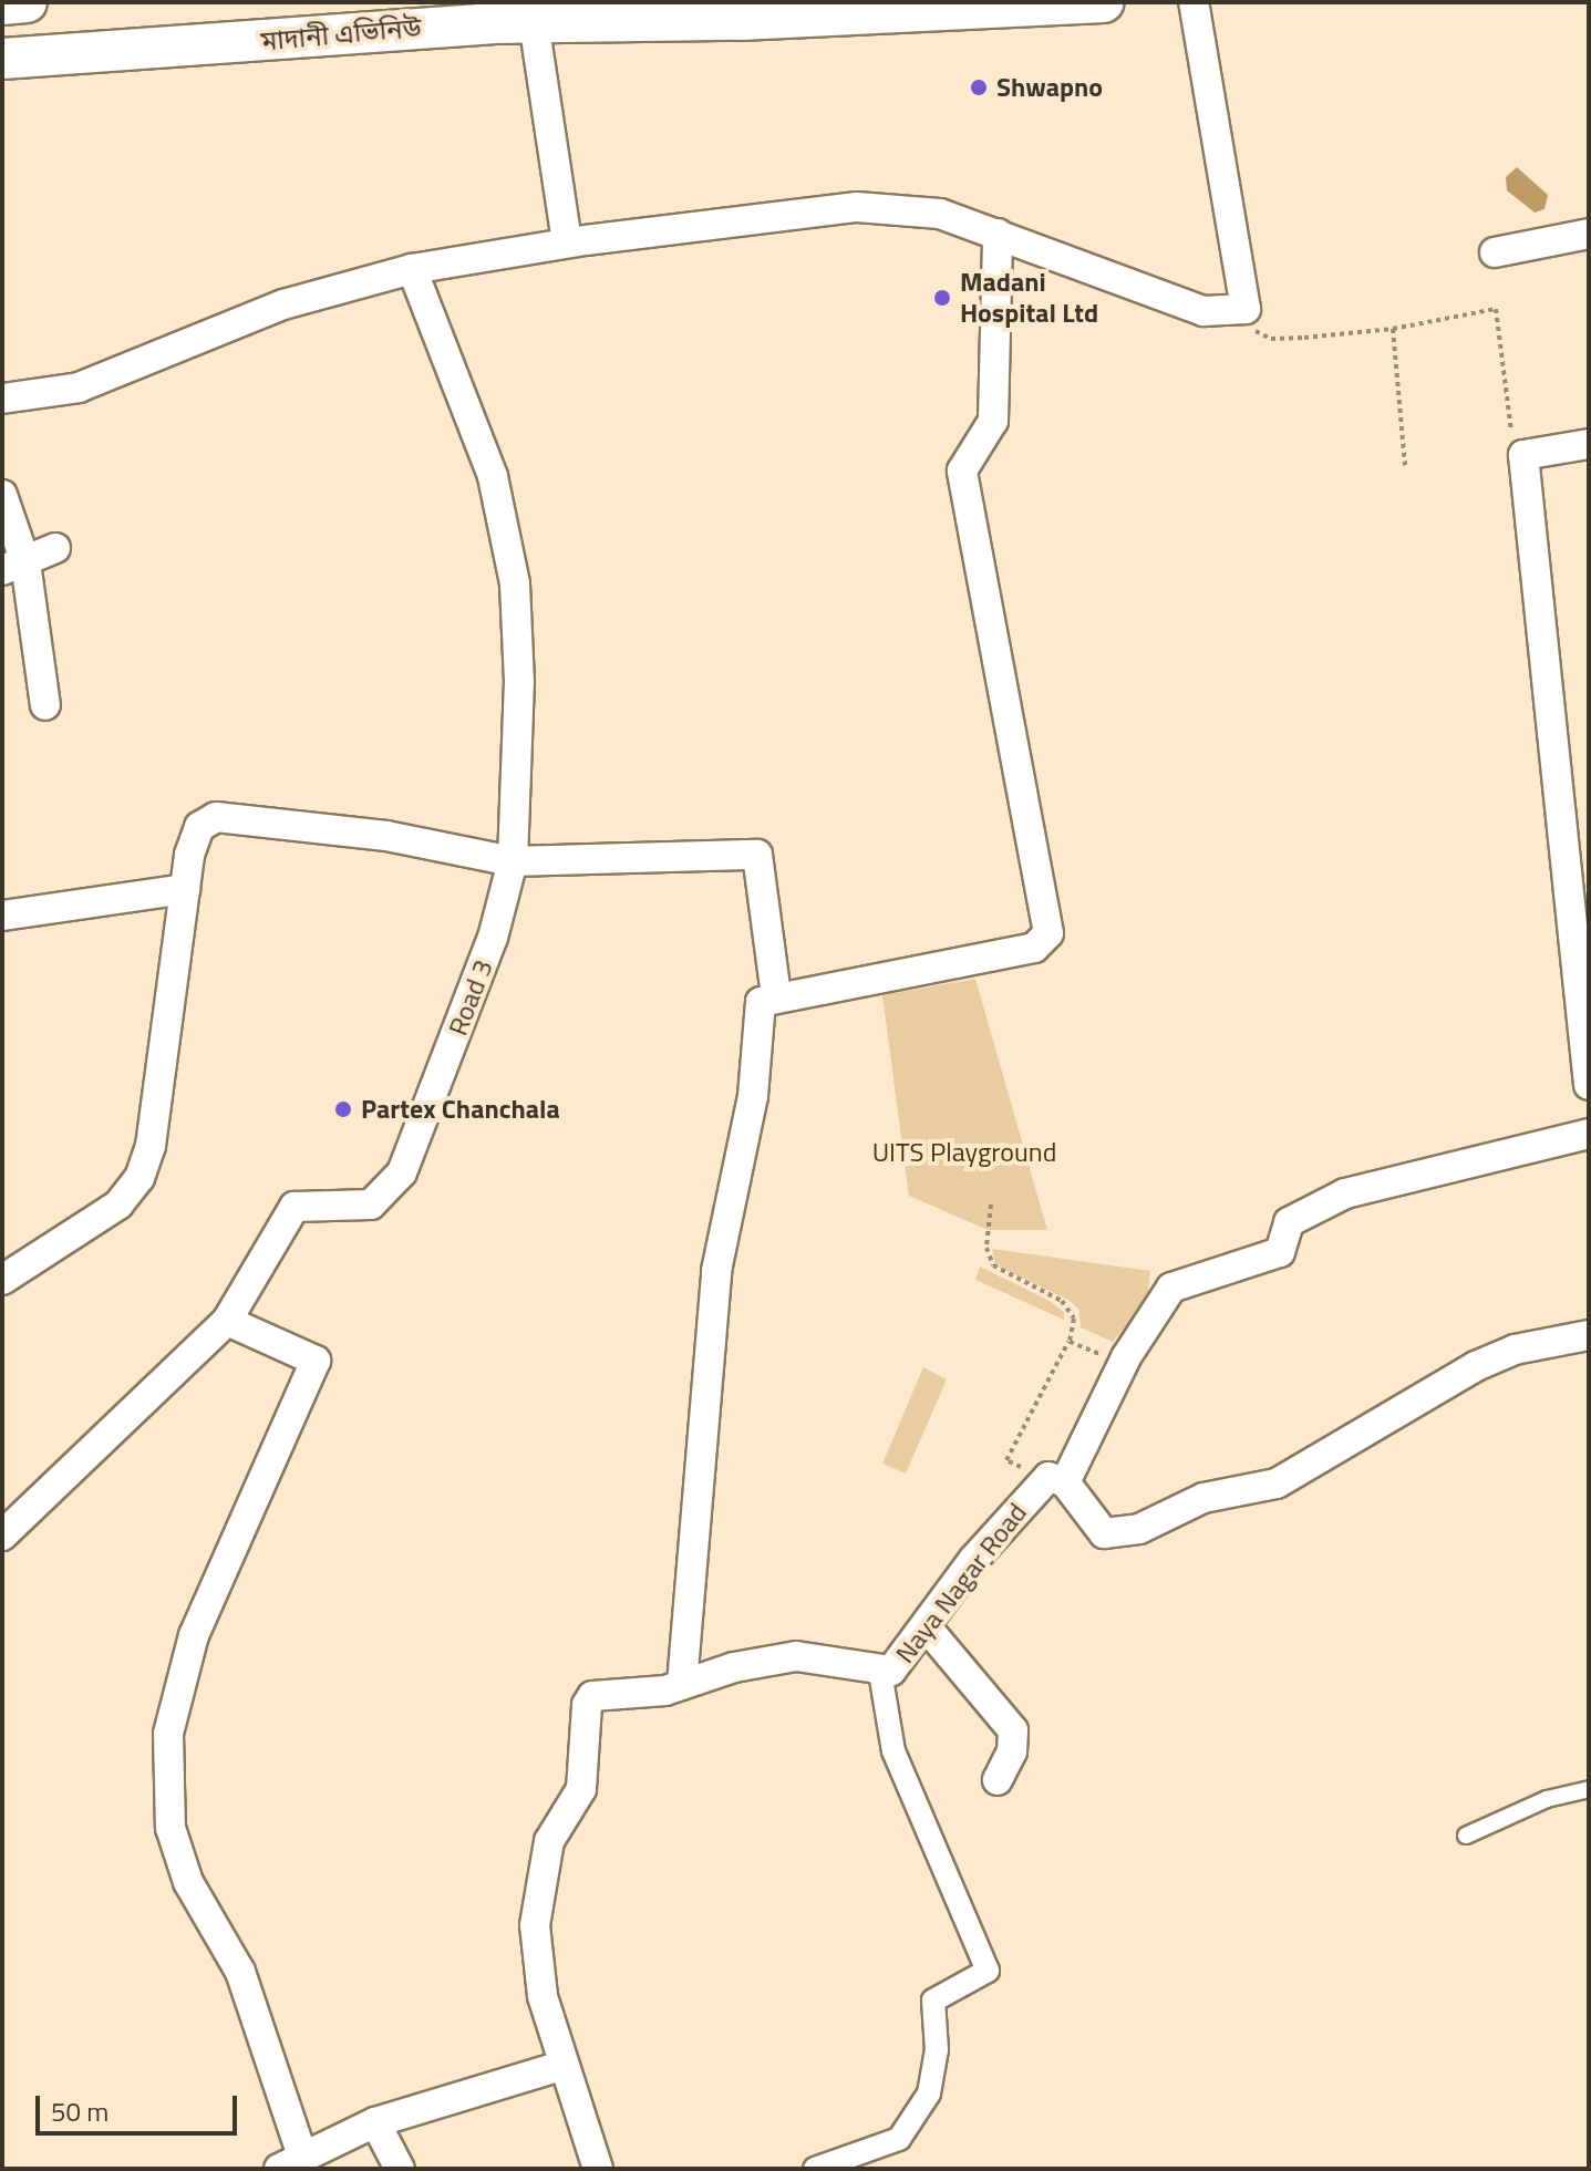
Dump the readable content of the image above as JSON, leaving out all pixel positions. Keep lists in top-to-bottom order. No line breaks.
{"streets":{"main road":["মাদানী এভিনিউ"],"street":["Road 3","Naya Nagar Road"]},"parks":["UITS Playground"],"places":["Shwapno","Madani Hospital Ltd","Partex Chanchala"],"scale_bar":"50 m"}
